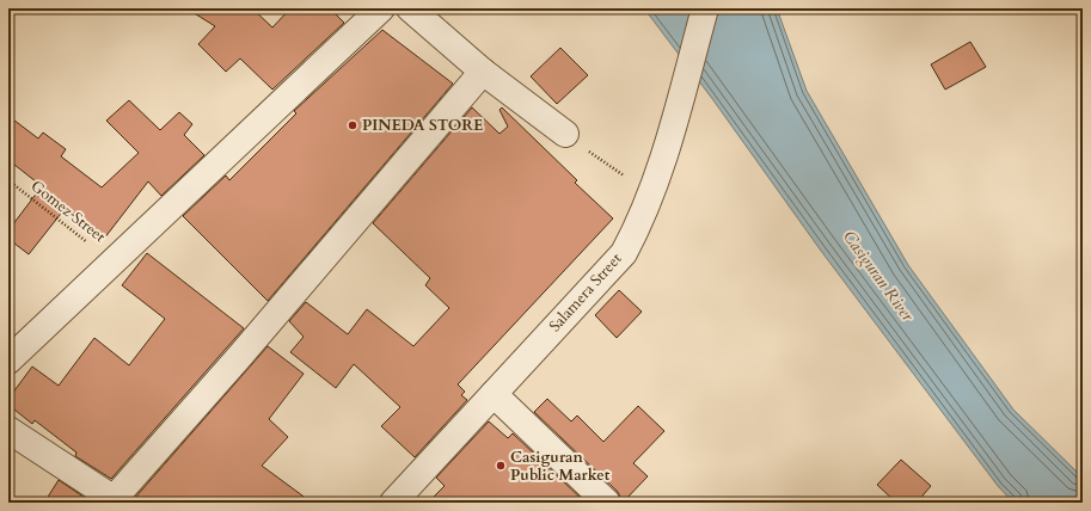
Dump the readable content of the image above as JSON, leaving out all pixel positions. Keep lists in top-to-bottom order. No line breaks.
{"streets":{"street":["Salamera Street"],"path":["Gomez Street"]},"water":["Casiguran River"],"places":["PINEDA STORE","Casiguran Public Market"]}
